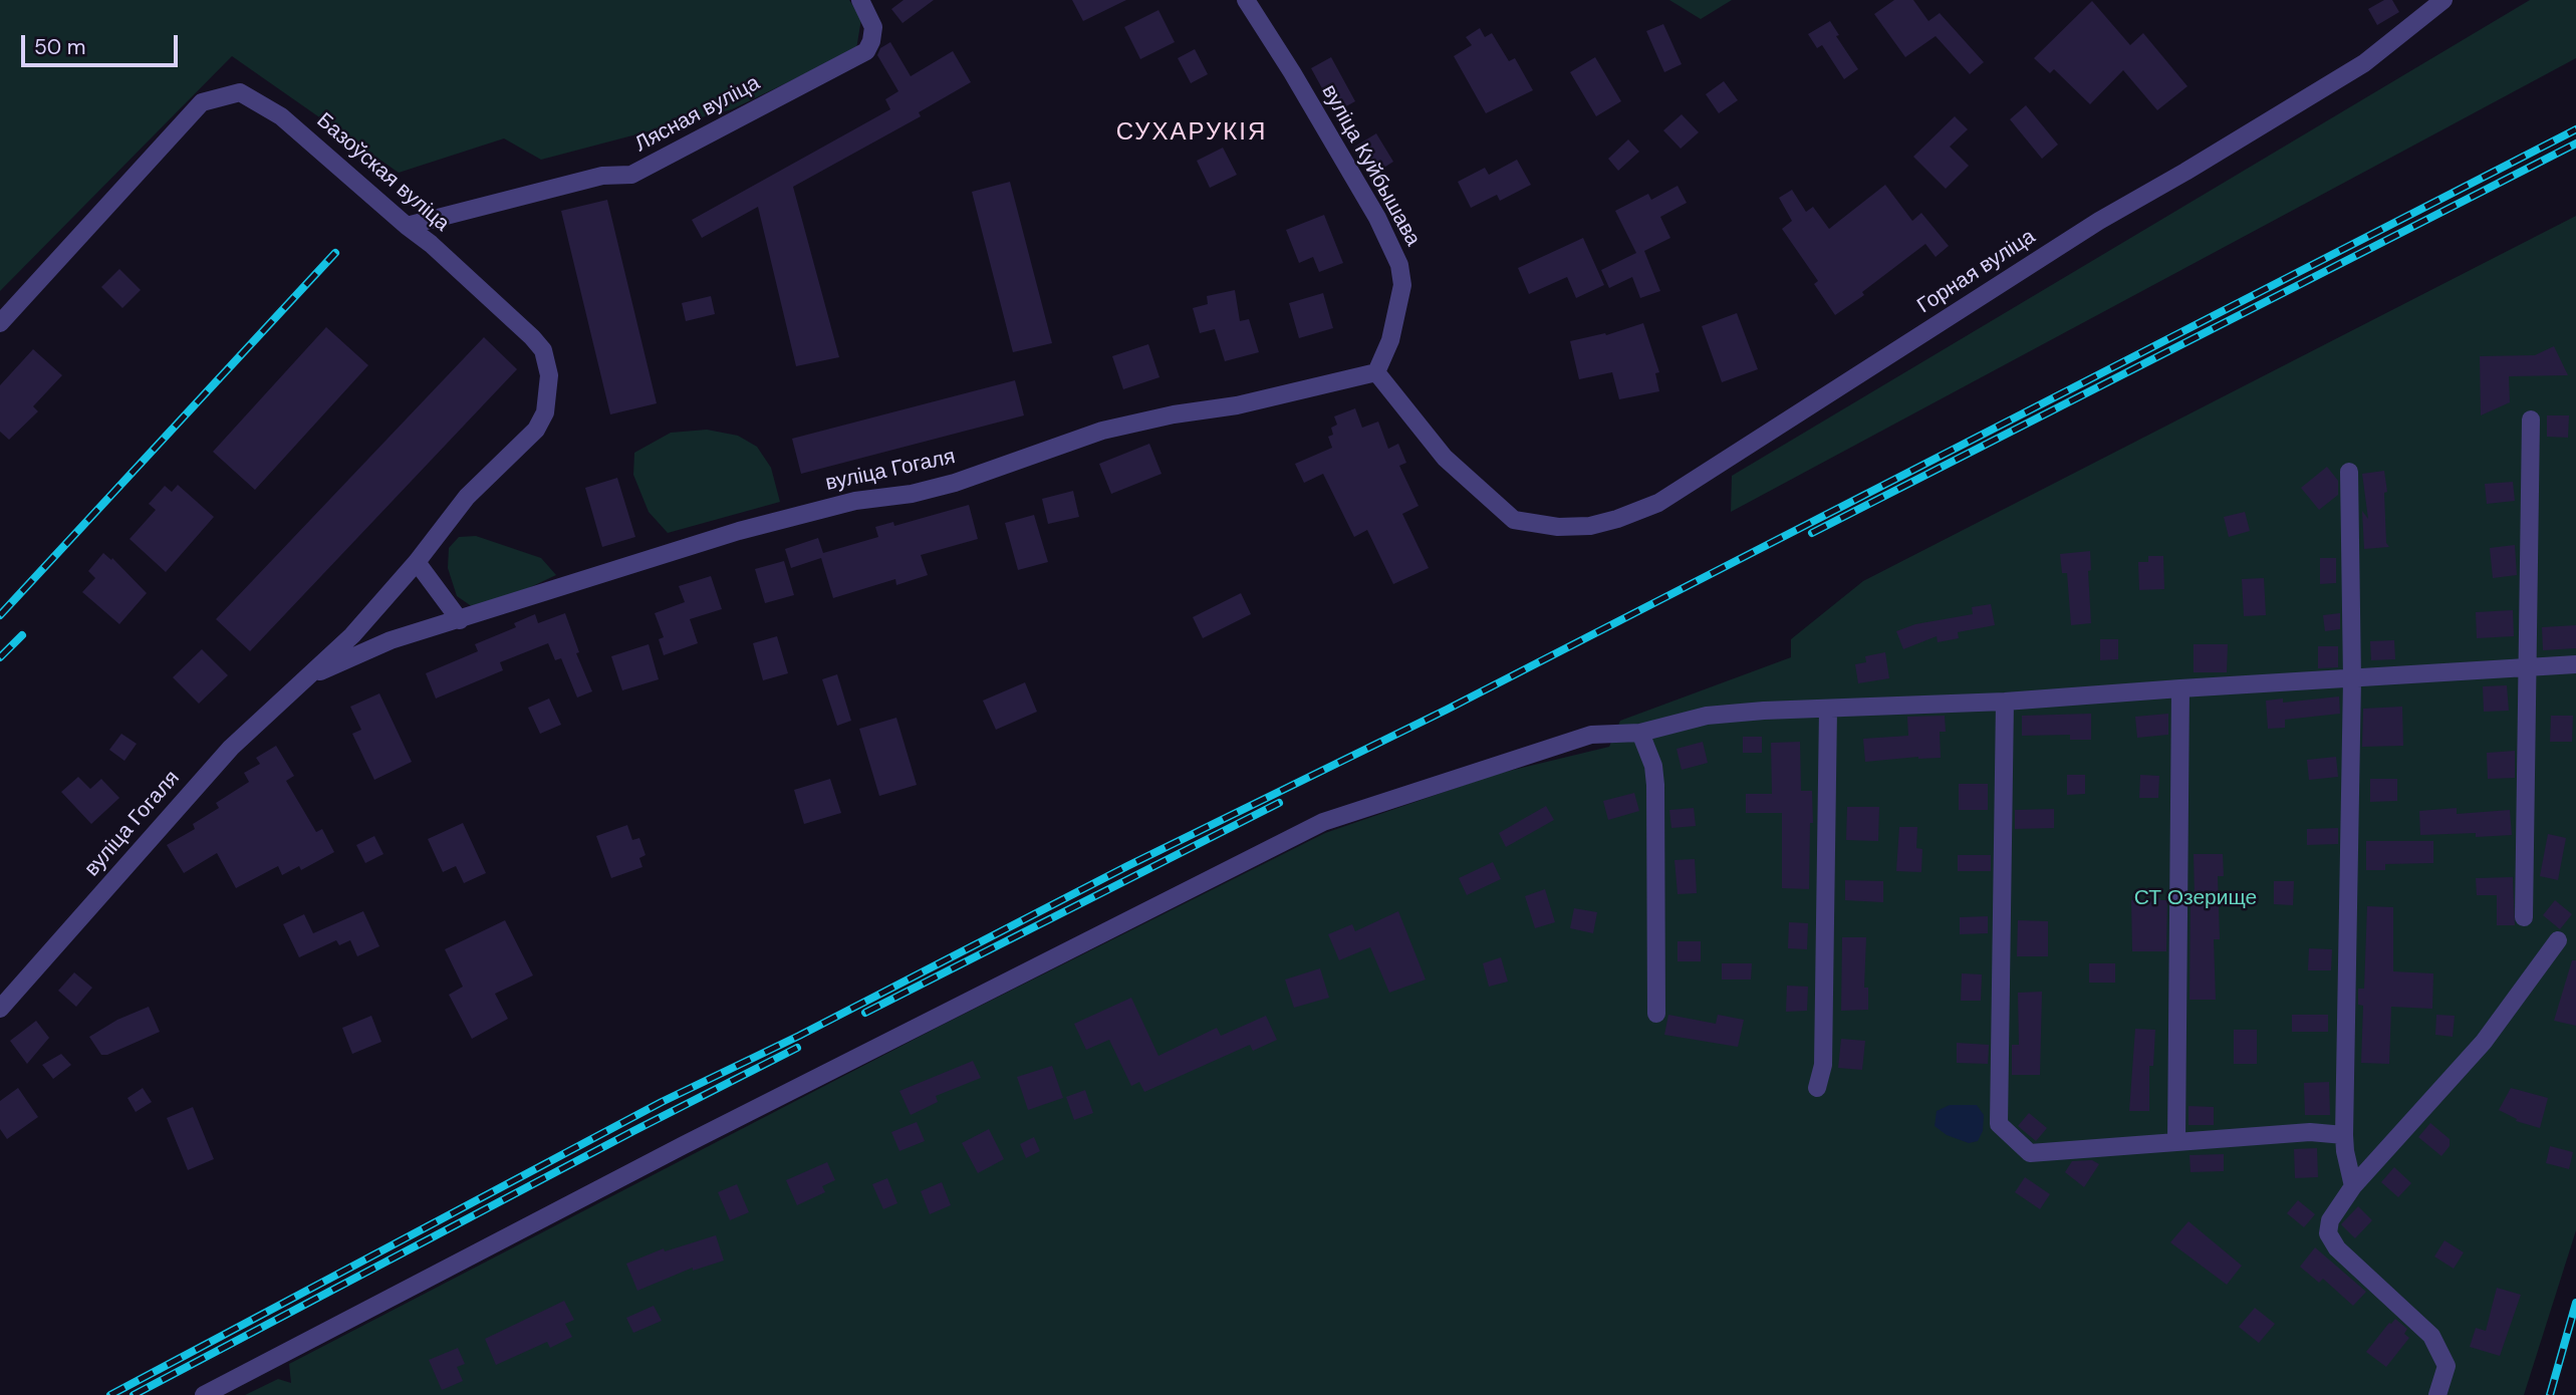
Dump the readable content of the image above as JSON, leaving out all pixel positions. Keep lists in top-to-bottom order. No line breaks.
{"streets":{"street":["Лясная вуліца","вуліца Куйбышава","Базоўская вуліца","Горная вуліца","вуліца Гогаля"]},"crossings":[["Лясная вуліца","Базоўская вуліца"],["вуліца Куйбышава","Горная вуліца"],["вуліца Куйбышава","вуліца Гогаля"],["Базоўская вуліца","вуліца Гогаля"],["Горная вуліца","вуліца Гогаля"]],"districts":["СУХАРУКІЯ"],"parks":["СТ Озерище"],"scale_bar":"50 m"}
